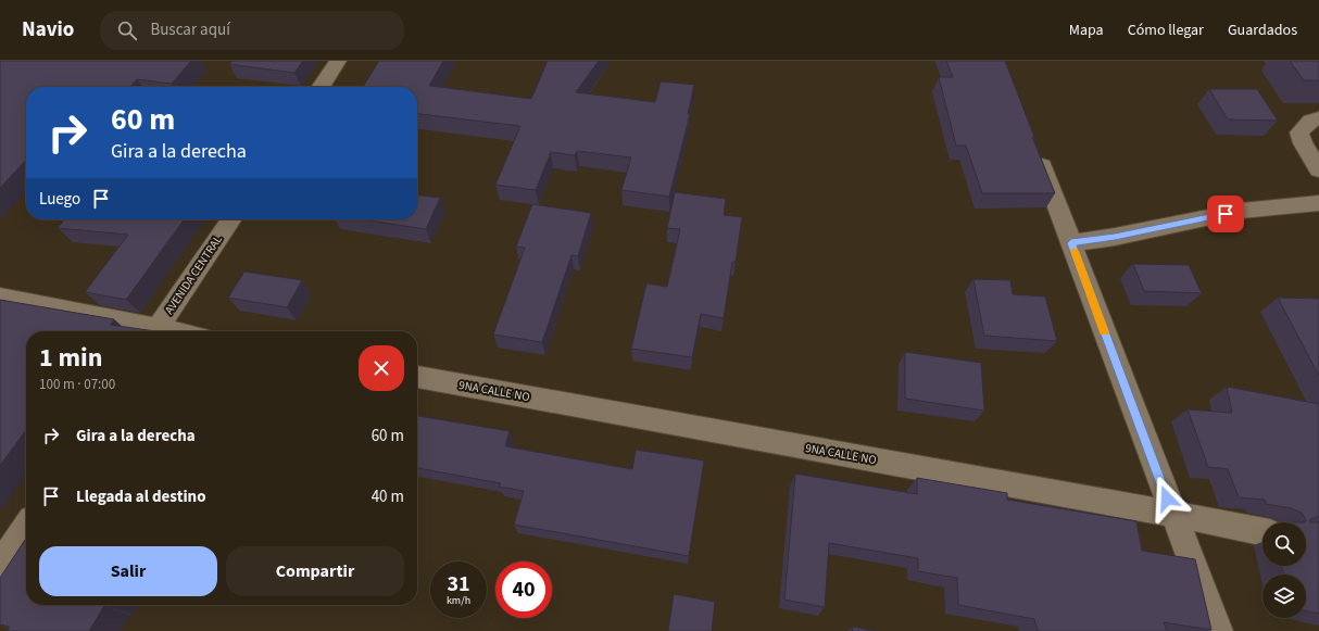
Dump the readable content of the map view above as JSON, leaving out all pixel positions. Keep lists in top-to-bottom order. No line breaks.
{"streets":{"street":["AVENIDA CENTRAL","9NA CALLE NO"]},"page":{"header":"Navio","search":"Buscar aquí","nav":["Mapa","Cómo llegar","Guardados"],"turn":["60 m","Gira a la derecha"],"then":"Luego","heading":["1 min","100 m · 07:00"],"list":[{"name":"Gira a la derecha","value":"60 m"},{"name":"Llegada al destino","value":"40 m"}],"buttons":["Salir","Compartir"],"speed":"31 km/h","limit":"40"}}
